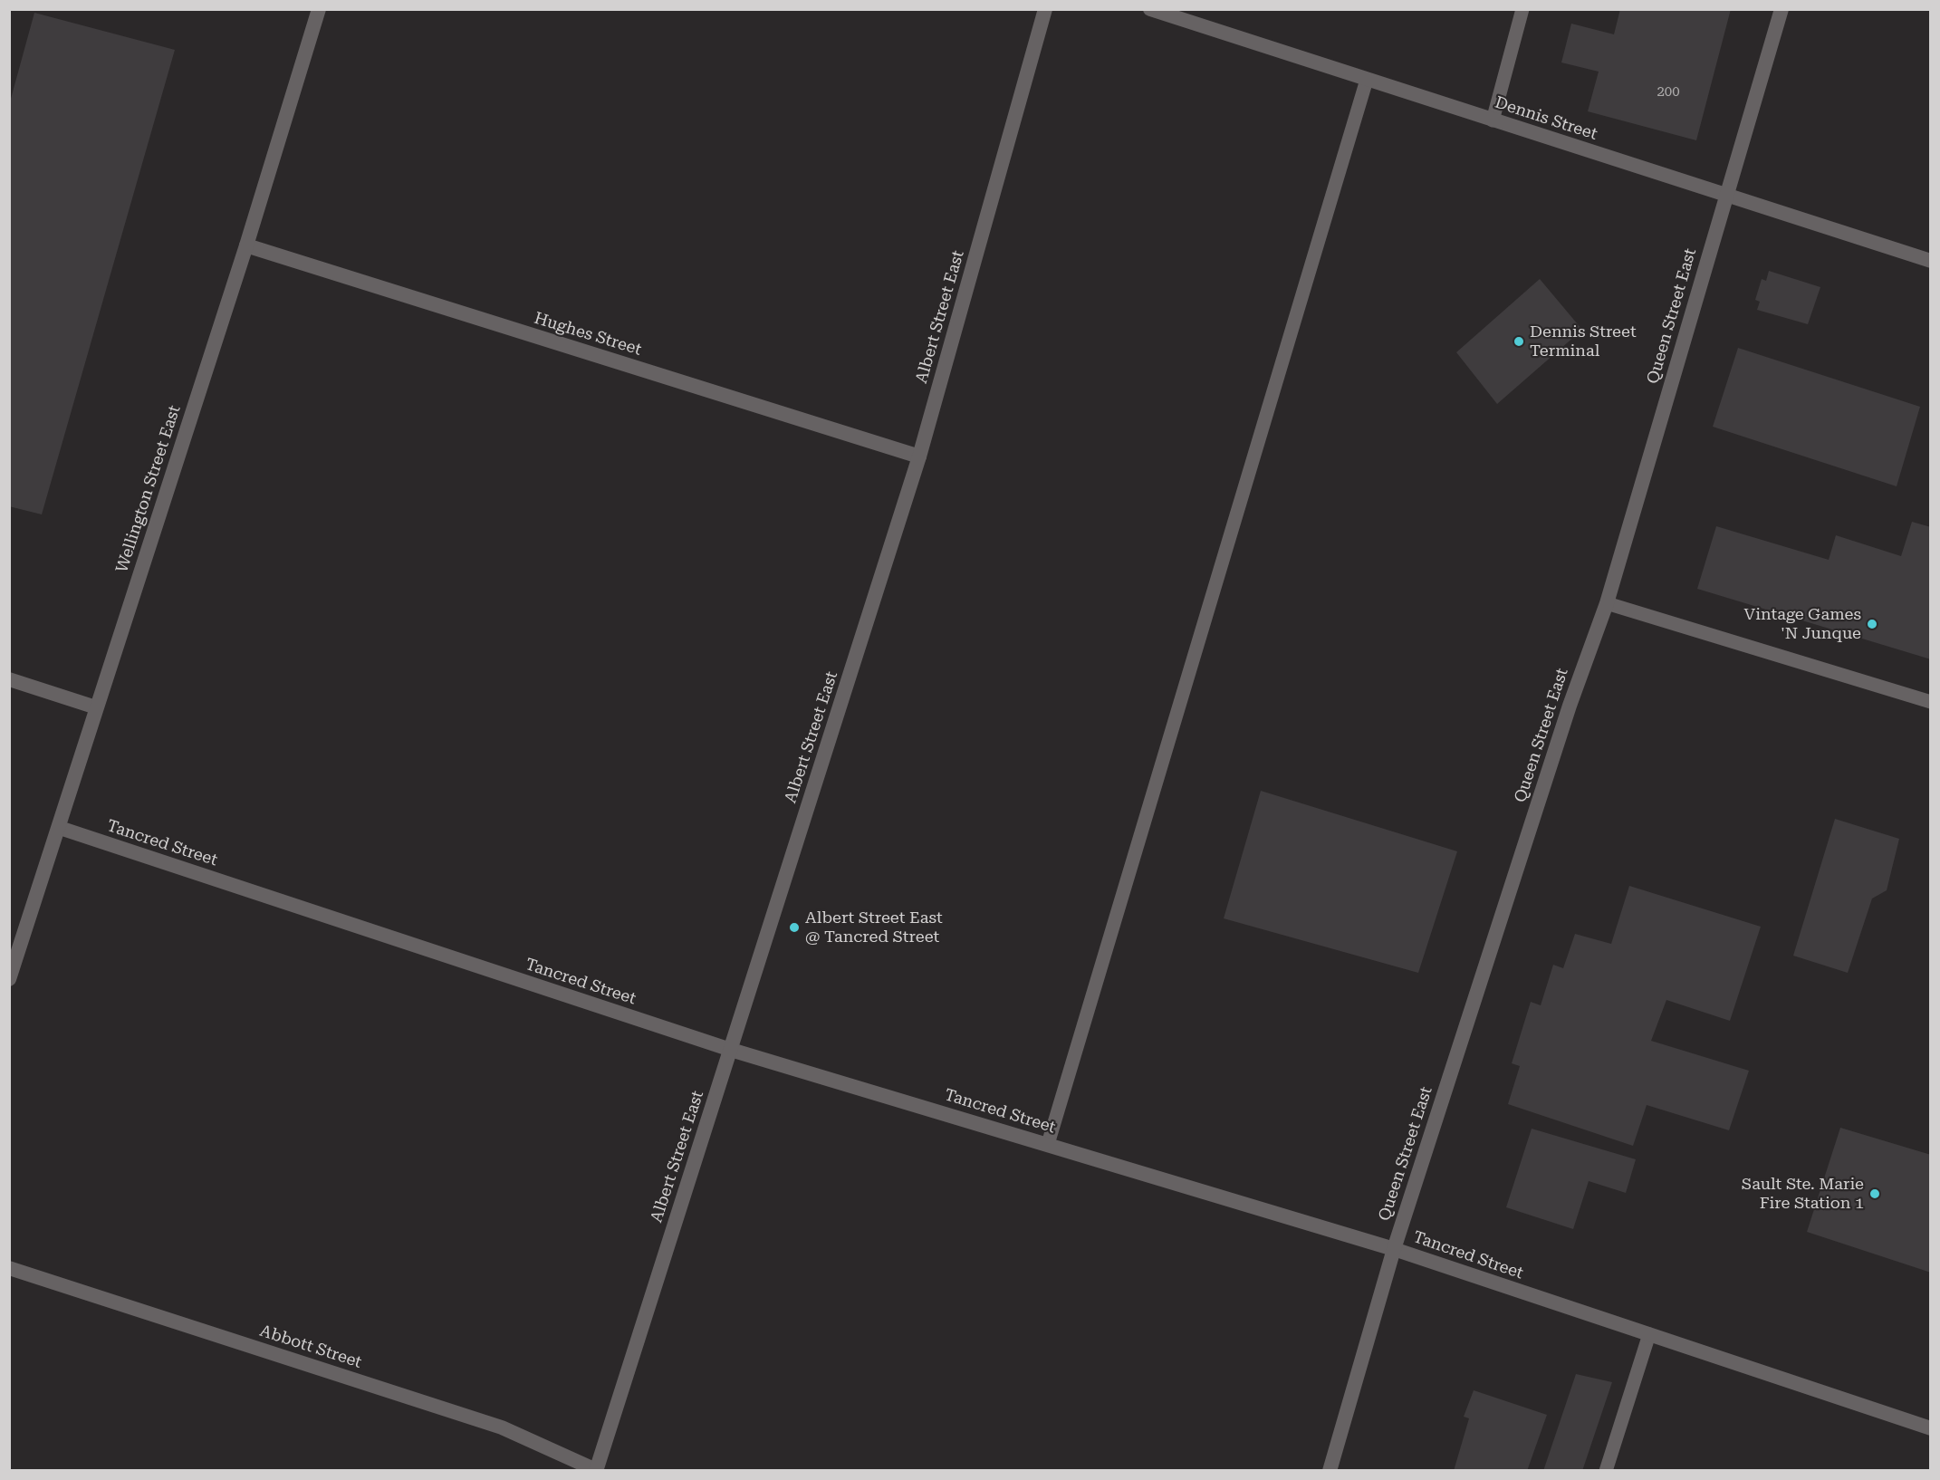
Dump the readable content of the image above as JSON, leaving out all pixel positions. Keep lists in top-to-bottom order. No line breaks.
{"streets":{"street":["Dennis Street","Queen Street East","Albert Street East","Hughes Street","Wellington Street East","Tancred Street","Abbott Street"]},"crossings":[["Dennis Street","Queen Street East"],["Queen Street East","Tancred Street"],["Albert Street East","Hughes Street"],["Albert Street East","Tancred Street"],["Albert Street East","Abbott Street"],["Hughes Street","Wellington Street East"],["Wellington Street East","Tancred Street"]],"places":["Dennis Street Terminal","Vintage Games 'N Junque","Albert Street East @ Tancred Street","Sault Ste. Marie Fire Station 1"],"house_numbers":["200"]}
